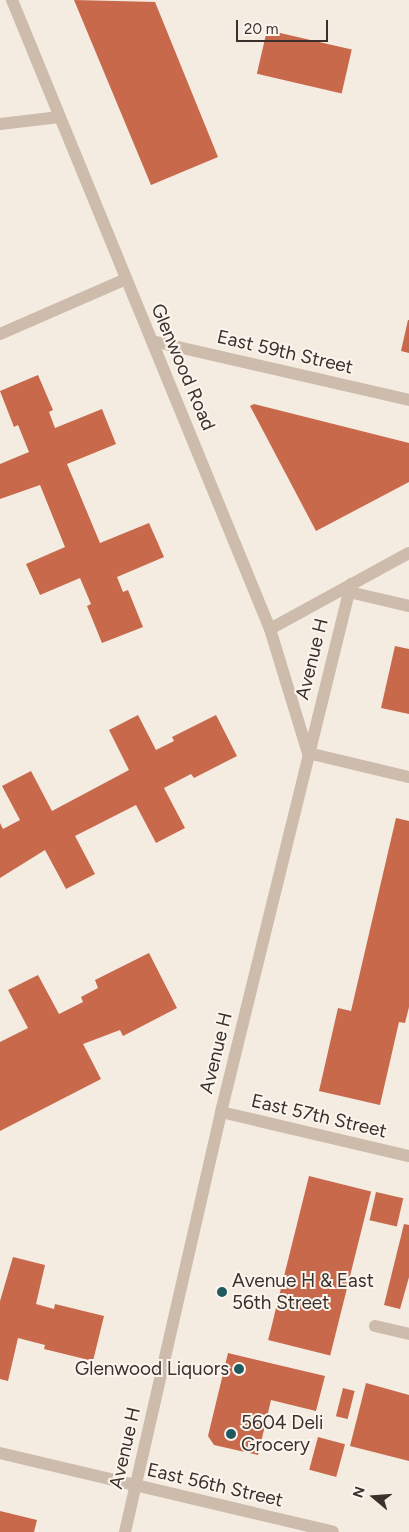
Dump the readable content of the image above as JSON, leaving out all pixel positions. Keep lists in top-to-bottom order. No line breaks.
{"streets":{"street":["East 59th Street","Glenwood Road","Avenue H","East 57th Street","East 56th Street"]},"crossings":[["East 59th Street","Glenwood Road"],["Glenwood Road","Avenue H"],["Avenue H","East 57th Street"],["Avenue H","East 56th Street"]],"places":["Avenue H & East 56th Street","Glenwood Liquors","5604 Deli Grocery"],"scale_bar":"20 m","north":"left"}
